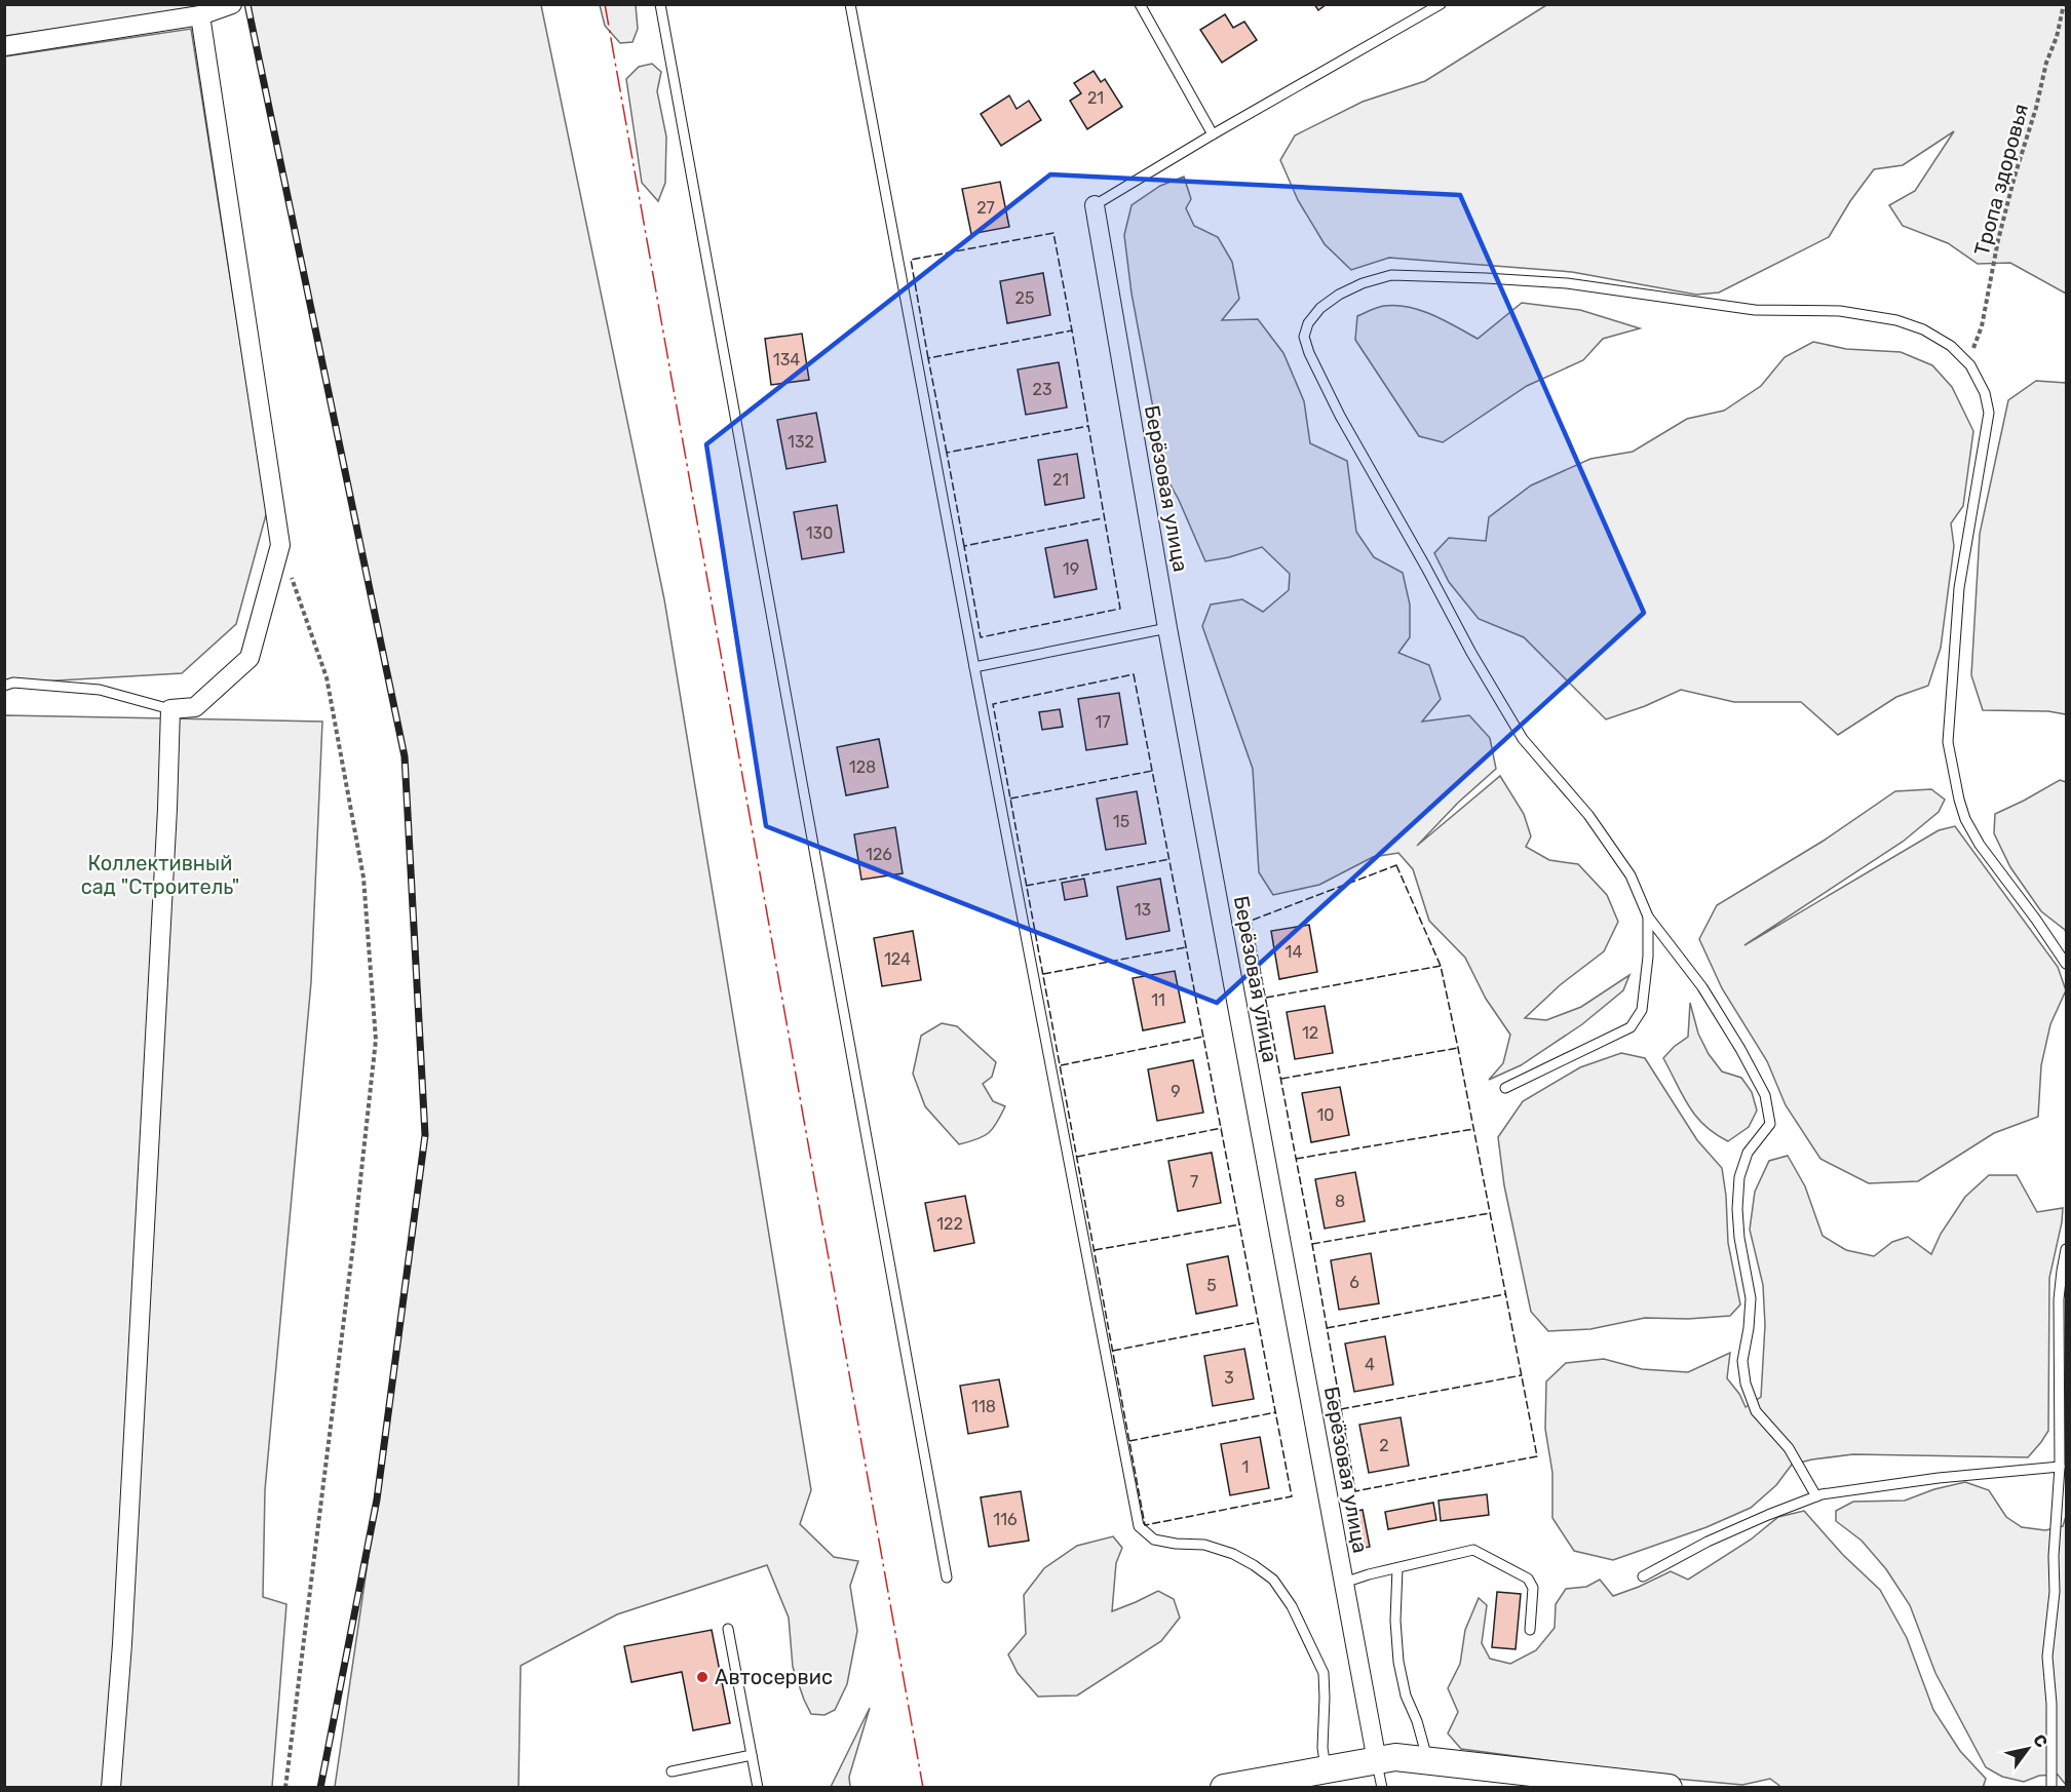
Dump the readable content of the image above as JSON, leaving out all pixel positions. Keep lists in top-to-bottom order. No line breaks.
{"streets":{"street":["Берёзовая улица"],"path":["Тропа здоровья"]},"parks":["Коллективный сад \"Строитель\""],"places":["Автосервис"],"house_numbers":["21","27","25","134","23","132","21","130","19","17","128","15","126","13","14","124","11","12","9","10","7","8","122","6","5","4","3","118","2","1","116"],"north":"top right"}
